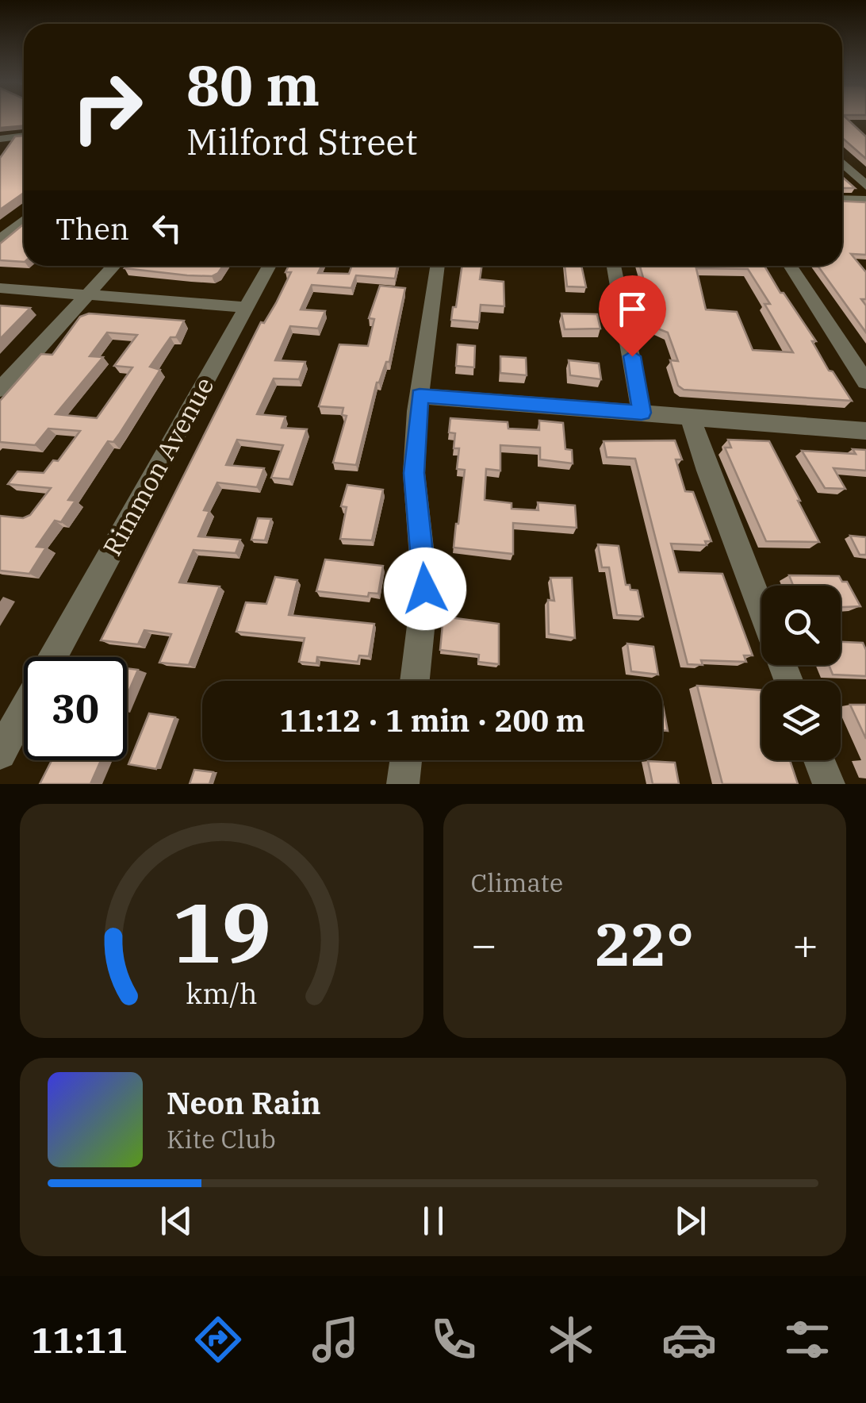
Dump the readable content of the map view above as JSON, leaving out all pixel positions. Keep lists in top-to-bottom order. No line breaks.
{"streets":{"street":["Rimmon Avenue"]},"page":{"turn":["80 m","Milford Street"],"then":"Then","limit":"30","trip":"11:12 · 1 min · 200 m","tile":"Climate","heat":["−","22°","+"],"song":["Neon Rain","Kite Club"],"tabs":"11:11","gauge":["19","km/h"]}}
